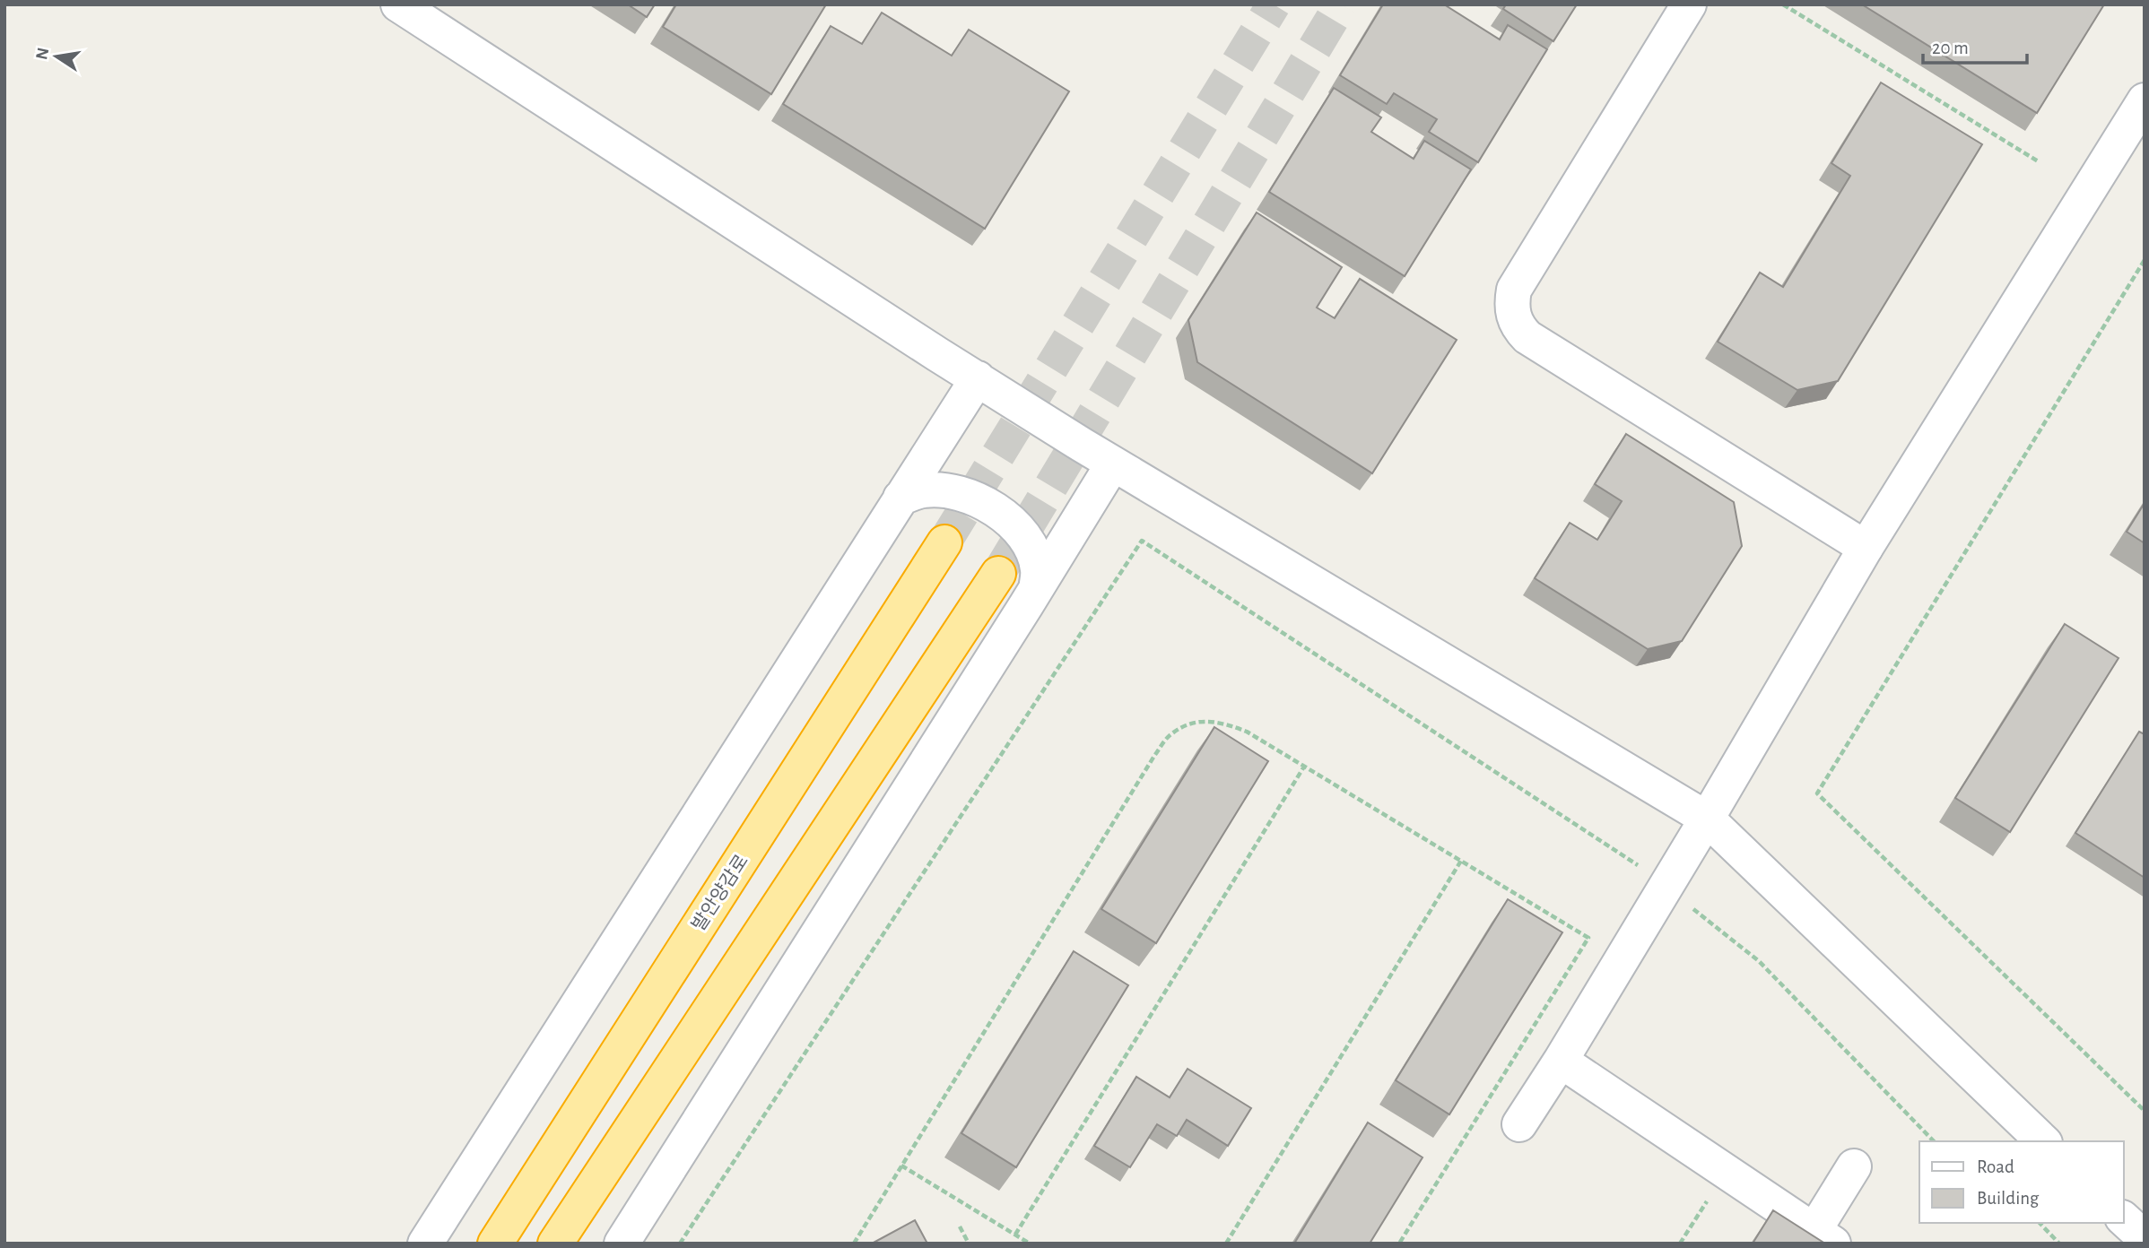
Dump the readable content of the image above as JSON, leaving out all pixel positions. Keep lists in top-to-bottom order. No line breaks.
{"streets":{"highway":["발안양감로"]},"legend":["Road","Building"],"scale_bar":"20 m","north":"left"}
